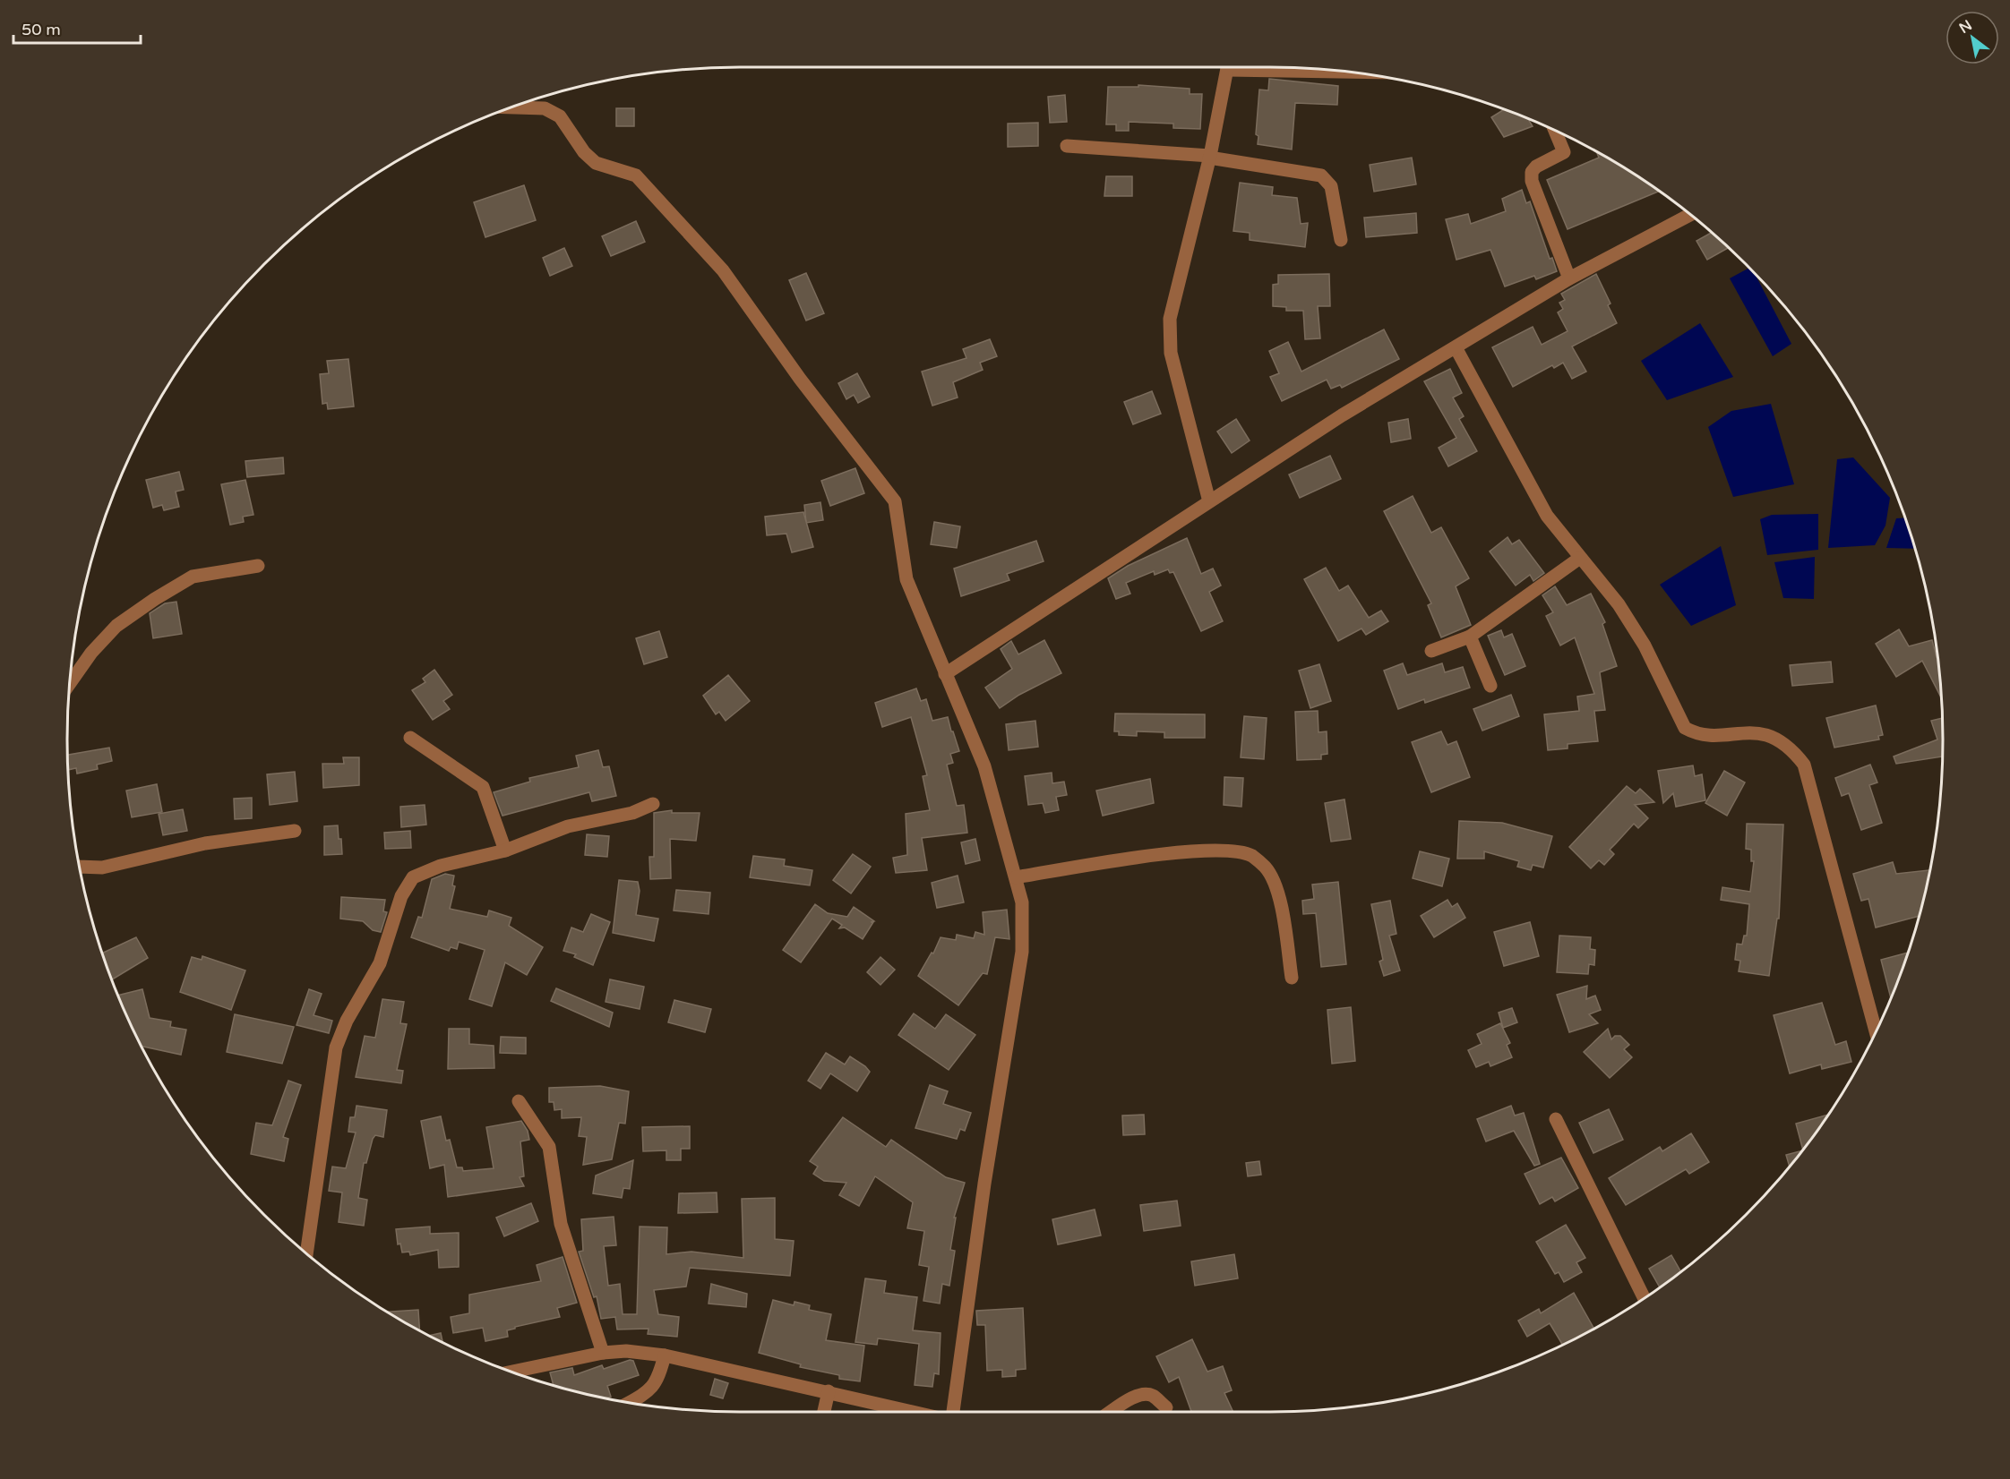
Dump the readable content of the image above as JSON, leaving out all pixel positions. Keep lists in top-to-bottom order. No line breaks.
{"scale_bar":"50 m","north":"top left"}
